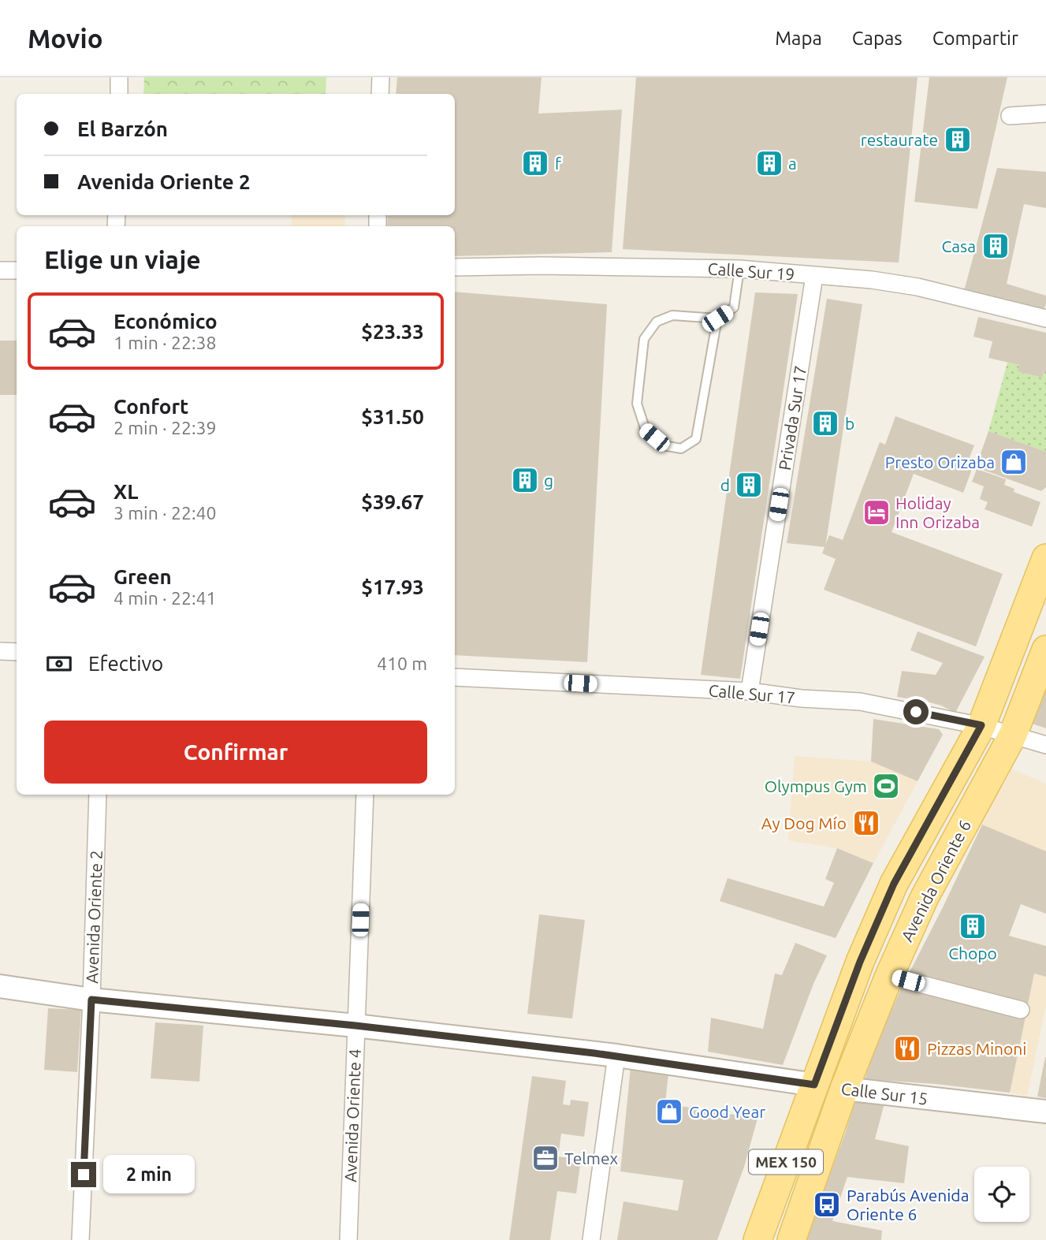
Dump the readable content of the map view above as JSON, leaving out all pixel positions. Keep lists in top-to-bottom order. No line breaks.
{"streets":{"main road":["Avenida Oriente 6","MEX 150"],"street":["Calle Sur 19","Privada Sur 17","Calle Sur 17","Avenida Oriente 2","Calle Sur 15","Avenida Oriente 4"]},"crossings":[["Calle Sur 19","Privada Sur 17"],["Privada Sur 17","Calle Sur 17"],["Calle Sur 17","Avenida Oriente 6"],["Avenida Oriente 6","Calle Sur 15"],["Avenida Oriente 2","Calle Sur 15"],["Calle Sur 15","Avenida Oriente 4"]],"places":{"building":["restaurate","f","a","Casa","b","g","d","Chopo"],"shop":["Presto Orizaba","Good Year"],"hotel":["Holiday Inn Orizaba"],"sports":["Olympus Gym"],"restaurant":["Ay Dog Mío","Pizzas Minoni"],"office":["Telmex"],"bus stop":["Parabús Avenida Oriente 6"]},"page":{"header":"Movio","nav":["Mapa","Capas","Compartir"],"banner":["El Barzón","Avenida Oriente 2"],"heading":"Elige un viaje","list":[{"name":"Económico","note":"1 min · 22:38","value":"$23.33"},{"name":"Confort","note":"2 min · 22:39","value":"$31.50"},{"name":"XL","note":"3 min · 22:40","value":"$39.67"},{"name":"Green","note":"4 min · 22:41","value":"$17.93"}],"pay":["Efectivo","410 m"],"buttons":"Confirmar","bubble":"2 min"}}
